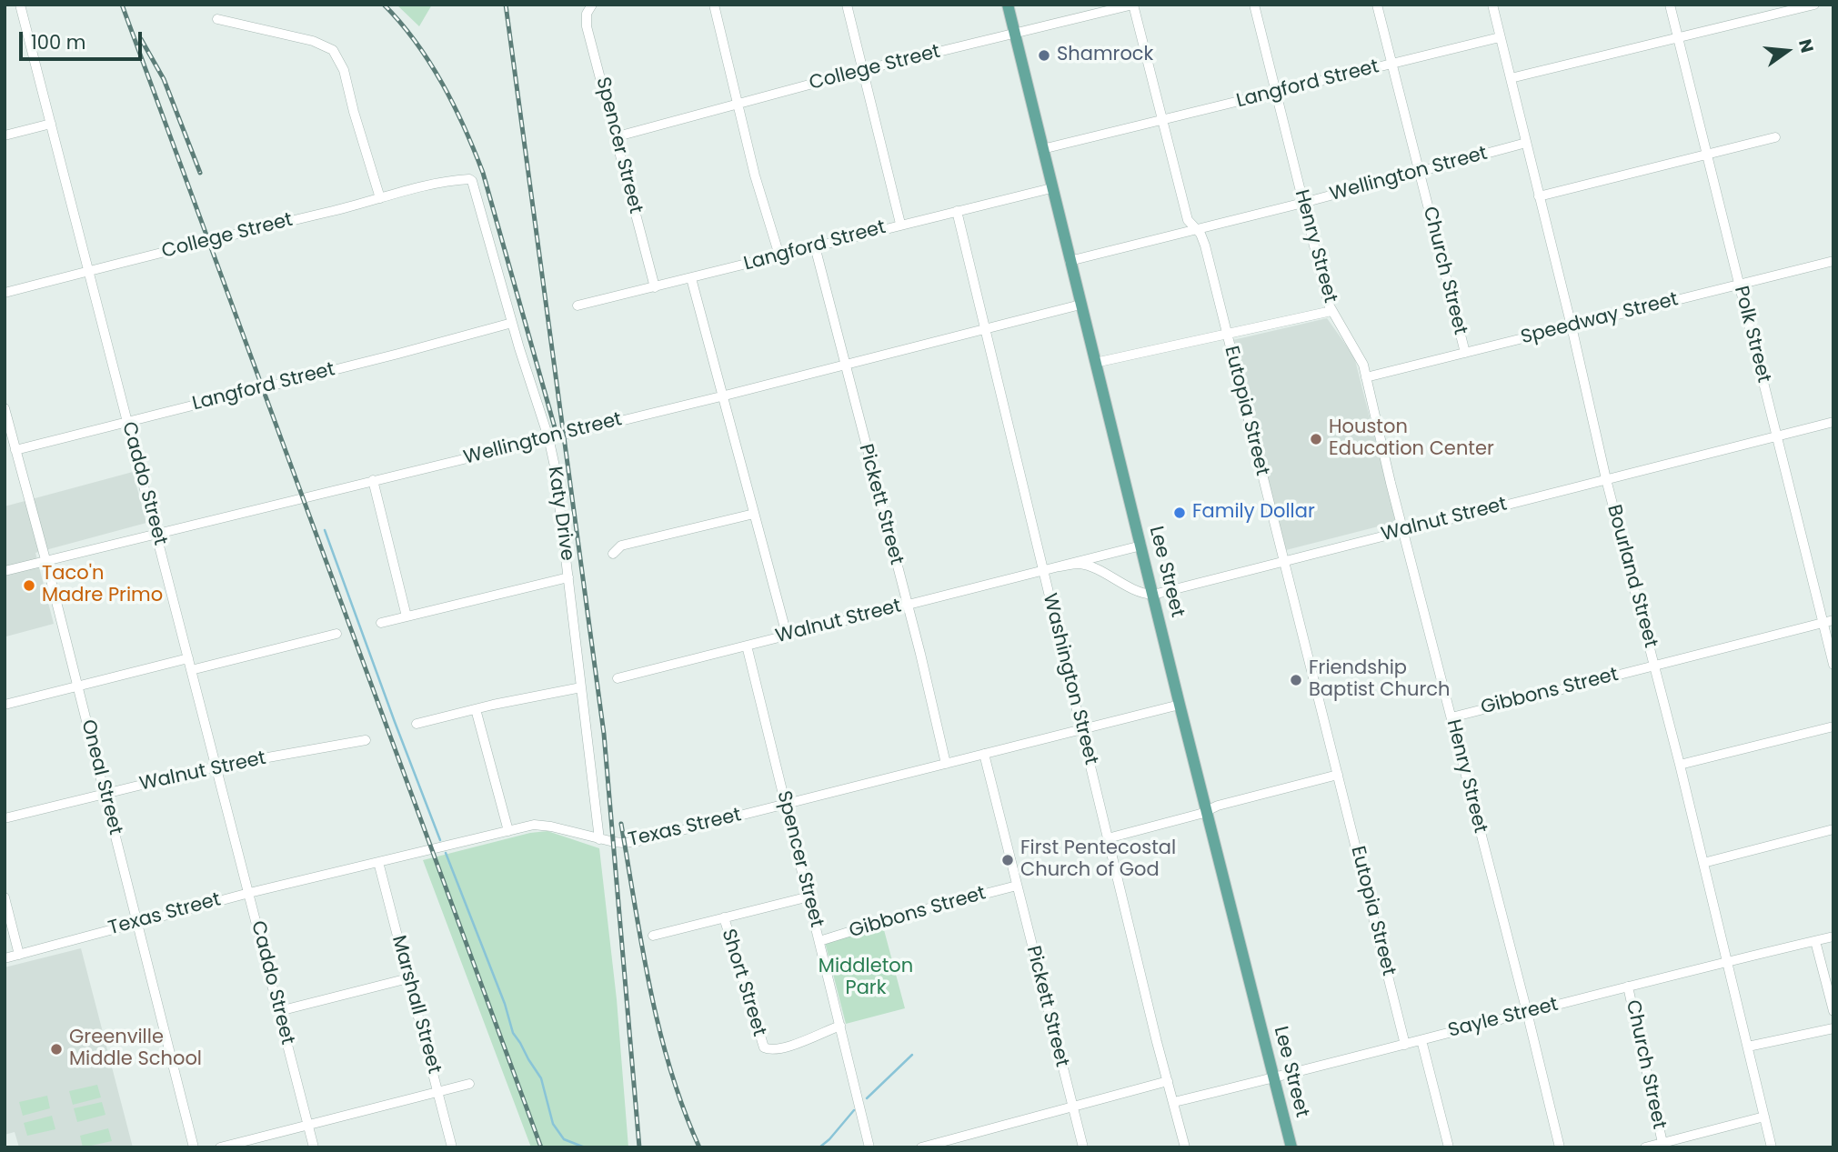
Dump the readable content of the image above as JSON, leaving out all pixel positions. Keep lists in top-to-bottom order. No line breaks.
{"streets":{"main road":["Lee Street"],"street":["College Street","Langford Street","Spencer Street","Wellington Street","Henry Street","Church Street","Speedway Street","Polk Street","Eutopia Street","Caddo Street","Pickett Street","Katy Drive","Walnut Street","Bourland Street","Washington Street","Gibbons Street","Oneal Street","Texas Street","Short Street","Marshall Street","Sayle Street"]},"crossings":[["College Street","Spencer Street"],["College Street","Eutopia Street"],["College Street","Caddo Street"],["College Street","Katy Drive"],["College Street","Lee Street"],["Langford Street","Spencer Street"],["Langford Street","Henry Street"],["Langford Street","Church Street"],["Langford Street","Eutopia Street"],["Langford Street","Caddo Street"],["Langford Street","Pickett Street"],["Langford Street","Katy Drive"],["Langford Street","Lee Street"],["Langford Street","Bourland Street"],["Langford Street","Washington Street"],["Langford Street","Oneal Street"],["Spencer Street","Walnut Street"],["Spencer Street","Gibbons Street"],["Spencer Street","Texas Street"],["Spencer Street","Short Street"],["Wellington Street","Henry Street"],["Wellington Street","Church Street"],["Wellington Street","Eutopia Street"],["Wellington Street","Caddo Street"],["Wellington Street","Pickett Street"],["Wellington Street","Katy Drive"],["Wellington Street","Lee Street"],["Wellington Street","Bourland Street"],["Wellington Street","Washington Street"],["Wellington Street","Oneal Street"],["Henry Street","Speedway Street"],["Henry Street","Walnut Street"],["Henry Street","Gibbons Street"],["Henry Street","Sayle Street"],["Church Street","Speedway Street"],["Church Street","Sayle Street"],["Speedway Street","Polk Street"],["Speedway Street","Bourland Street"],["Polk Street","Walnut Street"],["Polk Street","Gibbons Street"],["Eutopia Street","Walnut Street"],["Eutopia Street","Sayle Street"],["Caddo Street","Walnut Street"],["Caddo Street","Texas Street"],["Pickett Street","Walnut Street"],["Pickett Street","Gibbons Street"],["Pickett Street","Texas Street"],["Katy Drive","Texas Street"],["Walnut Street","Lee Street"],["Walnut Street","Bourland Street"],["Walnut Street","Washington Street"],["Walnut Street","Oneal Street"],["Lee Street","Texas Street"],["Lee Street","Sayle Street"],["Bourland Street","Gibbons Street"],["Bourland Street","Sayle Street"],["Washington Street","Texas Street"],["Washington Street","Sayle Street"],["Oneal Street","Texas Street"],["Texas Street","Marshall Street"]],"parks":["Middleton Park"],"places":["Shamrock","Houston Education Center","Family Dollar","Taco'n Madre Primo","Friendship Baptist Church","First Pentecostal Church of God","Greenville Middle School"],"scale_bar":"100 m","north":"right"}
